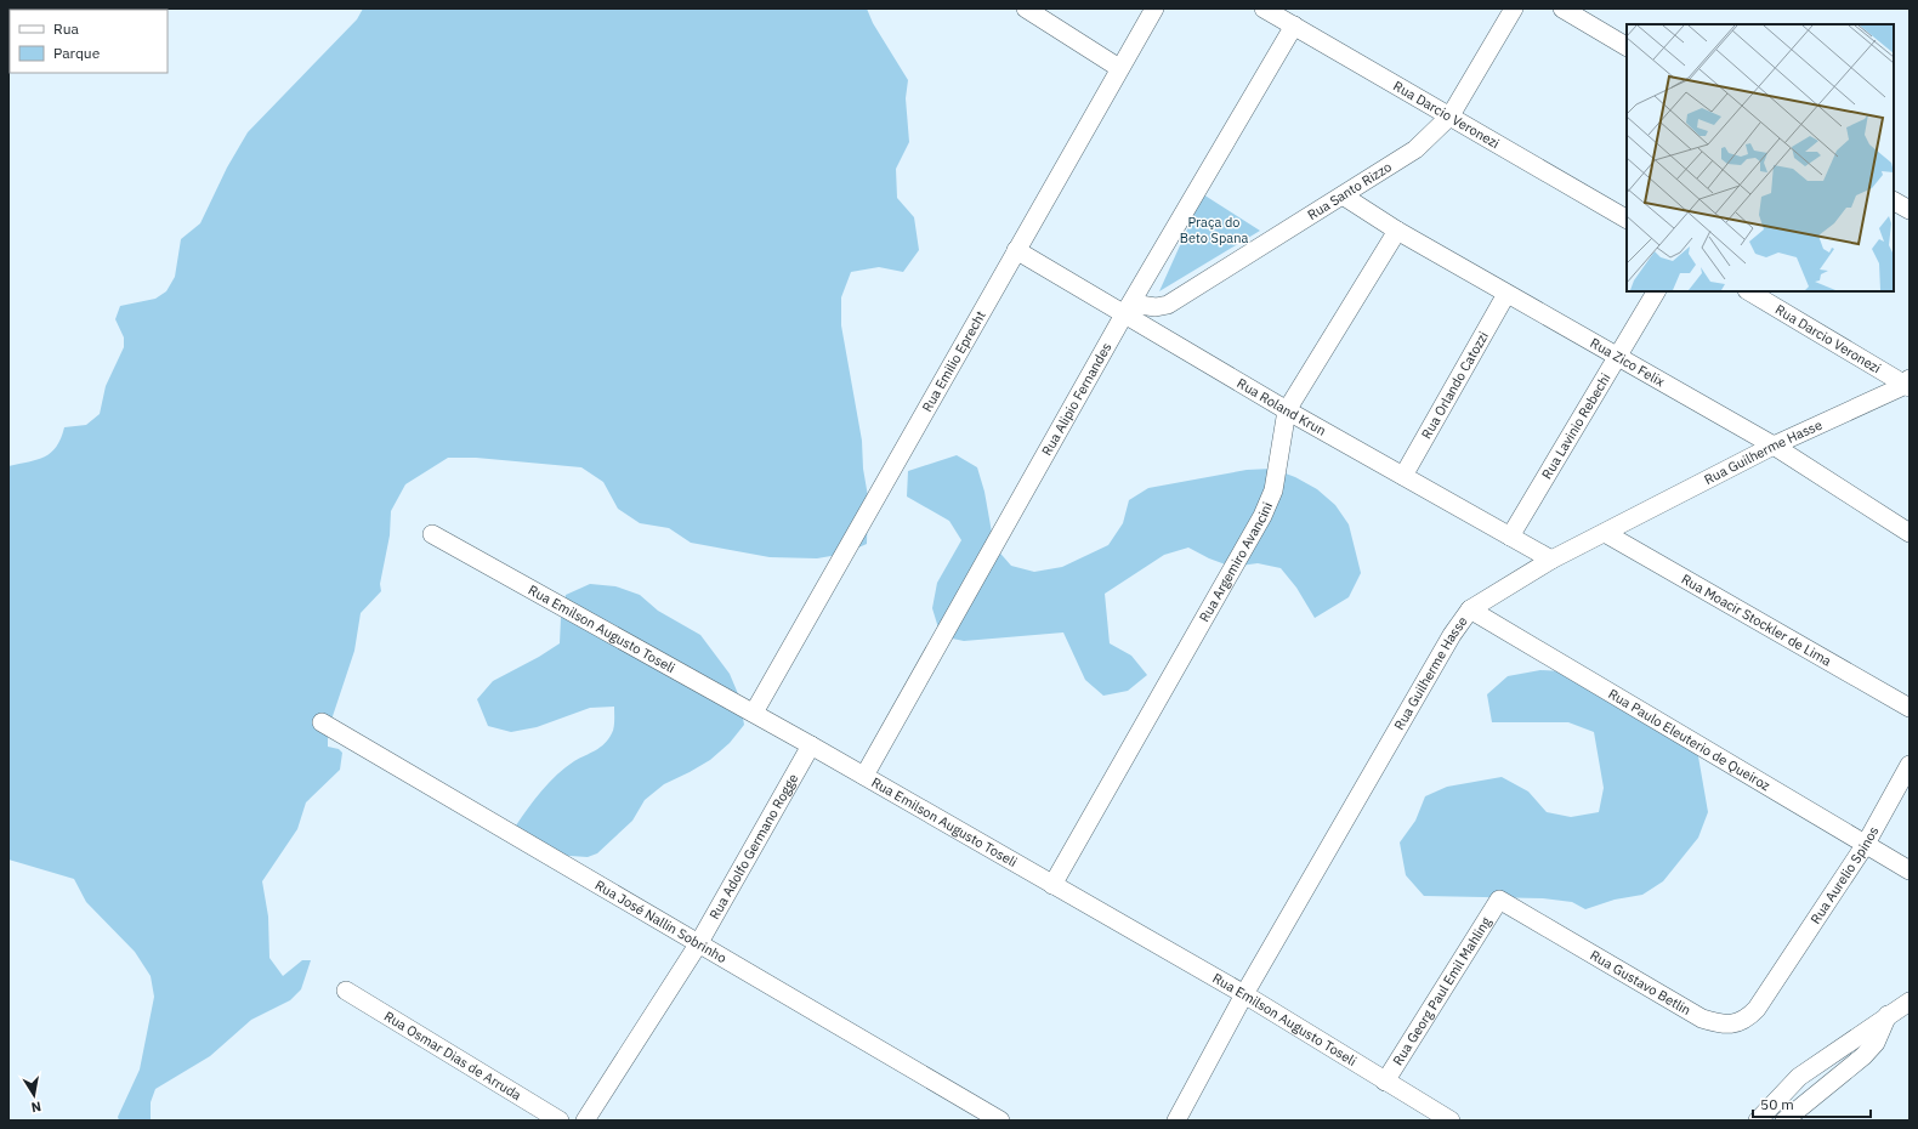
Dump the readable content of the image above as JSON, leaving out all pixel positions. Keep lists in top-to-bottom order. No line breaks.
{"streets":{"street":["Rua Darcio Veronezi","Rua Santo Rizzo","Rua Emilio Eprecht","Rua Zico Felix","Rua Orlando Catozzi","Rua Alipio Fernandes","Rua Roland Krun","Rua Lavinio Rebechi","Rua Guilherme Hasse","Rua Argemiro Avancini","Rua Moacir Stockler de Lima","Rua Emilson Augusto Toseli","Rua Paulo Eleuterio de Queiroz","Rua Adolfo Germano Rogge","Rua Aurelio Spinos","Rua José Nallin Sobrinho","Rua Gustavo Betlin","Rua Georg Paul Emil Mahling","Rua Osmar Dias de Arruda"]},"crossings":[["Rua Darcio Veronezi","Rua Santo Rizzo"],["Rua Darcio Veronezi","Rua Alipio Fernandes"],["Rua Darcio Veronezi","Rua Guilherme Hasse"],["Rua Santo Rizzo","Rua Zico Felix"],["Rua Santo Rizzo","Rua Alipio Fernandes"],["Rua Santo Rizzo","Rua Roland Krun"],["Rua Emilio Eprecht","Rua Roland Krun"],["Rua Emilio Eprecht","Rua Emilson Augusto Toseli"],["Rua Zico Felix","Rua Orlando Catozzi"],["Rua Zico Felix","Rua Lavinio Rebechi"],["Rua Zico Felix","Rua Guilherme Hasse"],["Rua Zico Felix","Rua Argemiro Avancini"],["Rua Orlando Catozzi","Rua Roland Krun"],["Rua Alipio Fernandes","Rua Roland Krun"],["Rua Alipio Fernandes","Rua Emilson Augusto Toseli"],["Rua Roland Krun","Rua Lavinio Rebechi"],["Rua Roland Krun","Rua Guilherme Hasse"],["Rua Roland Krun","Rua Argemiro Avancini"],["Rua Guilherme Hasse","Rua Moacir Stockler de Lima"],["Rua Guilherme Hasse","Rua Emilson Augusto Toseli"],["Rua Guilherme Hasse","Rua Paulo Eleuterio de Queiroz"],["Rua Argemiro Avancini","Rua Emilson Augusto Toseli"],["Rua Emilson Augusto Toseli","Rua Adolfo Germano Rogge"],["Rua Emilson Augusto Toseli","Rua Georg Paul Emil Mahling"],["Rua Paulo Eleuterio de Queiroz","Rua Aurelio Spinos"],["Rua Adolfo Germano Rogge","Rua José Nallin Sobrinho"],["Rua Aurelio Spinos","Rua Gustavo Betlin"],["Rua Gustavo Betlin","Rua Georg Paul Emil Mahling"]],"parks":["Praça do Beto Spana"],"legend":["Rua","Parque"],"scale_bar":"50 m","north":"bottom"}
